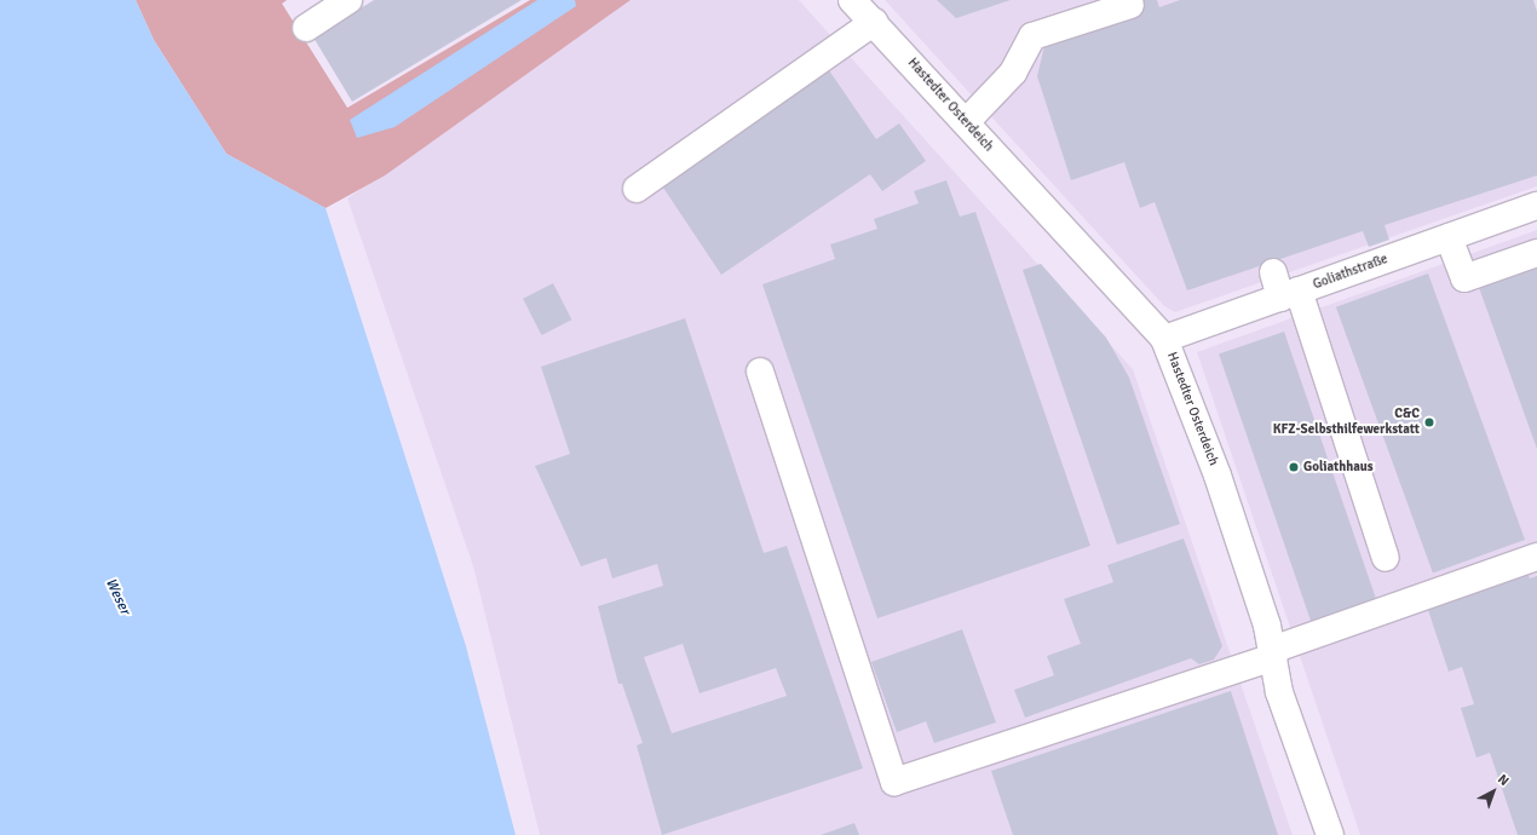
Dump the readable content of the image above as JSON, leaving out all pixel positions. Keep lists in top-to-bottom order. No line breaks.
{"streets":{"street":["Hastedter Osterdeich","Goliathstraße"]},"crossings":[["Hastedter Osterdeich","Goliathstraße"]],"water":["Weser"],"places":["C&C KFZ-Selbsthilfewerkstatt","Goliathhaus"],"north":"top right"}
